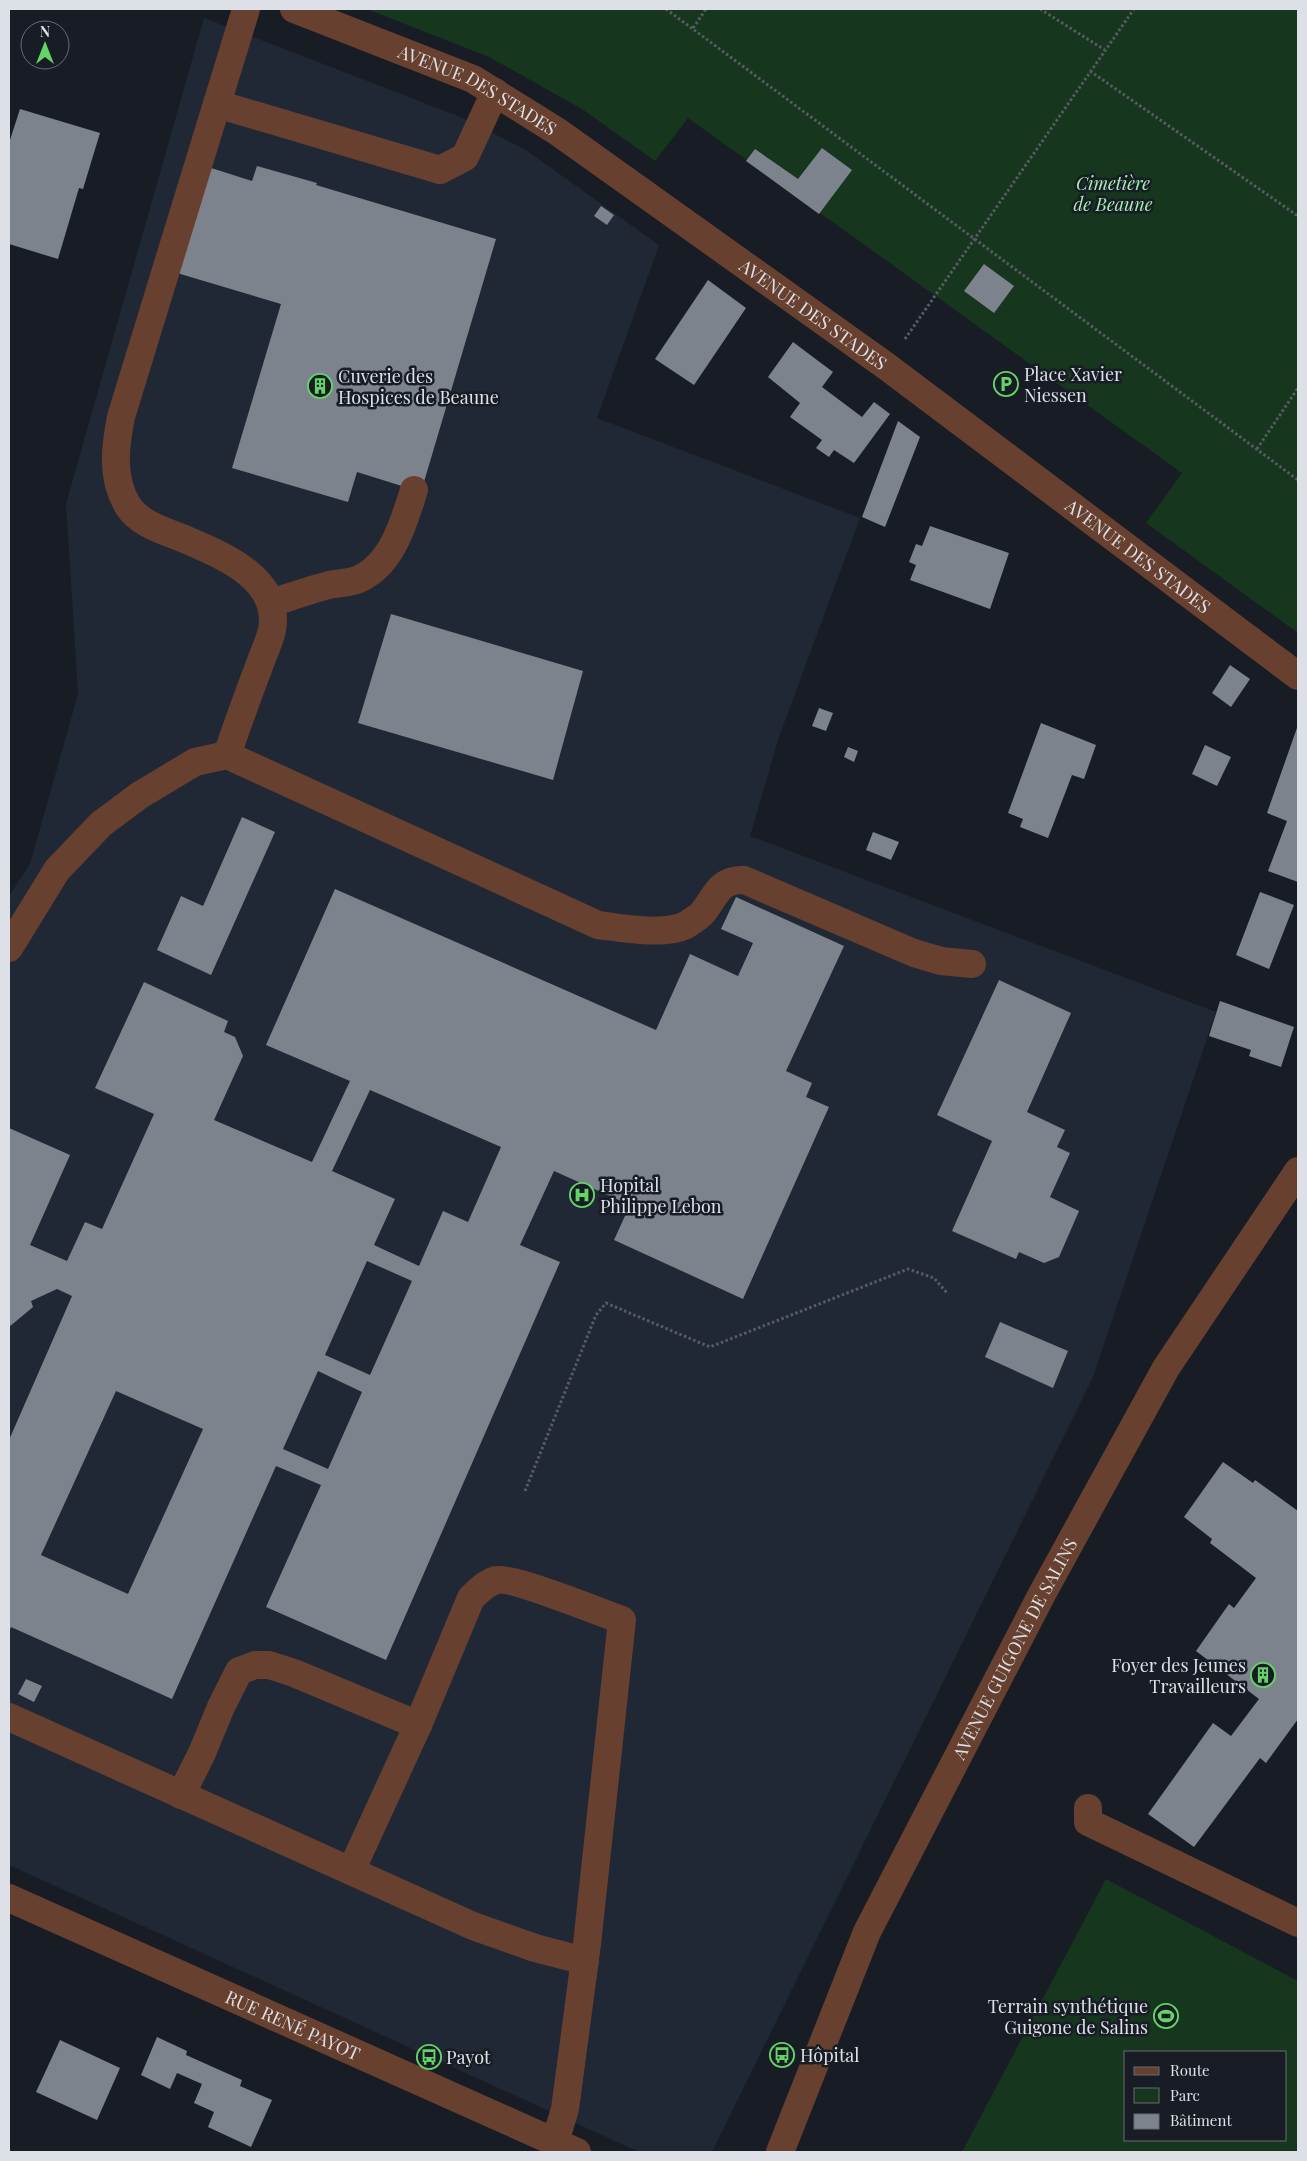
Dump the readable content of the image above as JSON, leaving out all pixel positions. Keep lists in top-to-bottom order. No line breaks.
{"streets":{"street":["AVENUE DES STADES","AVENUE GUIGONE DE SALINS","RUE RENÉ PAYOT"]},"parks":["Cimetière de Beaune"],"places":{"parking":["Place Xavier Niessen"],"building":["Cuverie des Hospices de Beaune","Foyer des Jeunes Travailleurs"],"hospital":["Hopital Philippe Lebon"],"sports":["Terrain synthétique Guigone de Salins"],"bus stop":["Hôpital","Payot"]},"legend":["Route","Parc","Bâtiment"],"north":"top"}
